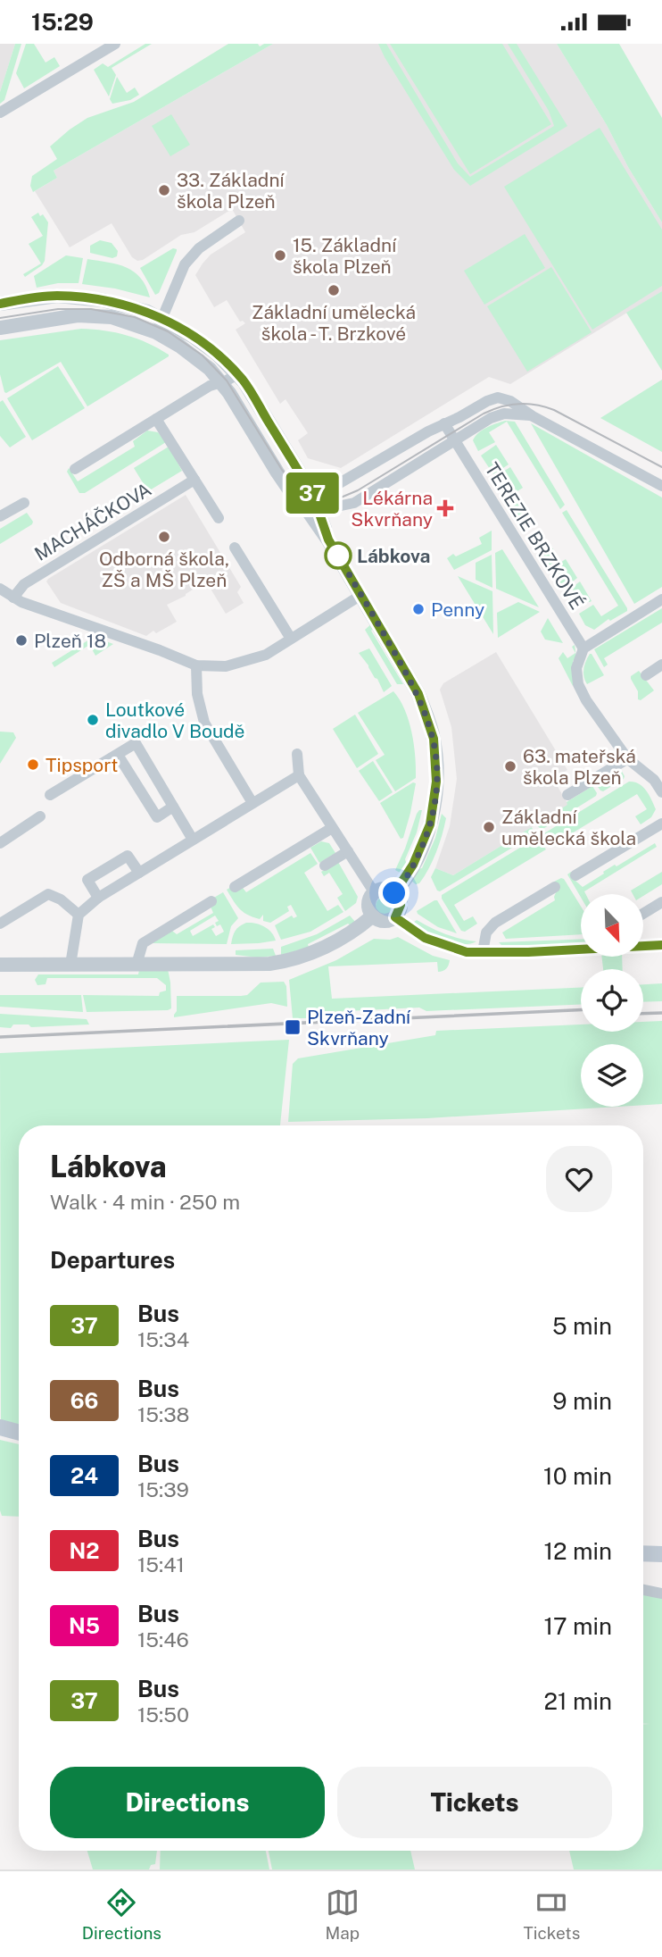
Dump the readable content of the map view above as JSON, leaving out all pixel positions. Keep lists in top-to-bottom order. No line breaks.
{"streets":{"street":["MACHÁČKOVA","TEREZIE BRZKOVÉ"]},"places":{"other":["33. Základní škola Plzeň","15. Základní škola Plzeň","Základní umělecká škola - T. Brzkové","Odborná škola, ZŠ a MŠ Plzeň","Lábkova","Penny","Plzeň 18","Loutkové divadlo V Boudě","Tipsport","63. mateřská škola Plzeň","Základní umělecká škola"],"health":["Lékárna Skvrňany"],"transit":["Plzeň-Zadní Skvrňany"]},"lines":["bus line 37"],"north":"bottom right","page":{"status":"15:29","on_map":"37","heading":[["Lábkova","Walk · 4 min · 250 m"],"Departures"],"list":[{"mark":"37","name":"Bus","note":"15:34","value":"5 min"},{"mark":"66","name":"Bus","note":"15:38","value":"9 min"},{"mark":"24","name":"Bus","note":"15:39","value":"10 min"},{"mark":"N2","name":"Bus","note":"15:41","value":"12 min"},{"mark":"N5","name":"Bus","note":"15:46","value":"17 min"},{"mark":"37","name":"Bus","note":"15:50","value":"21 min"}],"buttons":["Directions","Tickets"],"tabs":["Directions","Map","Tickets"]}}
